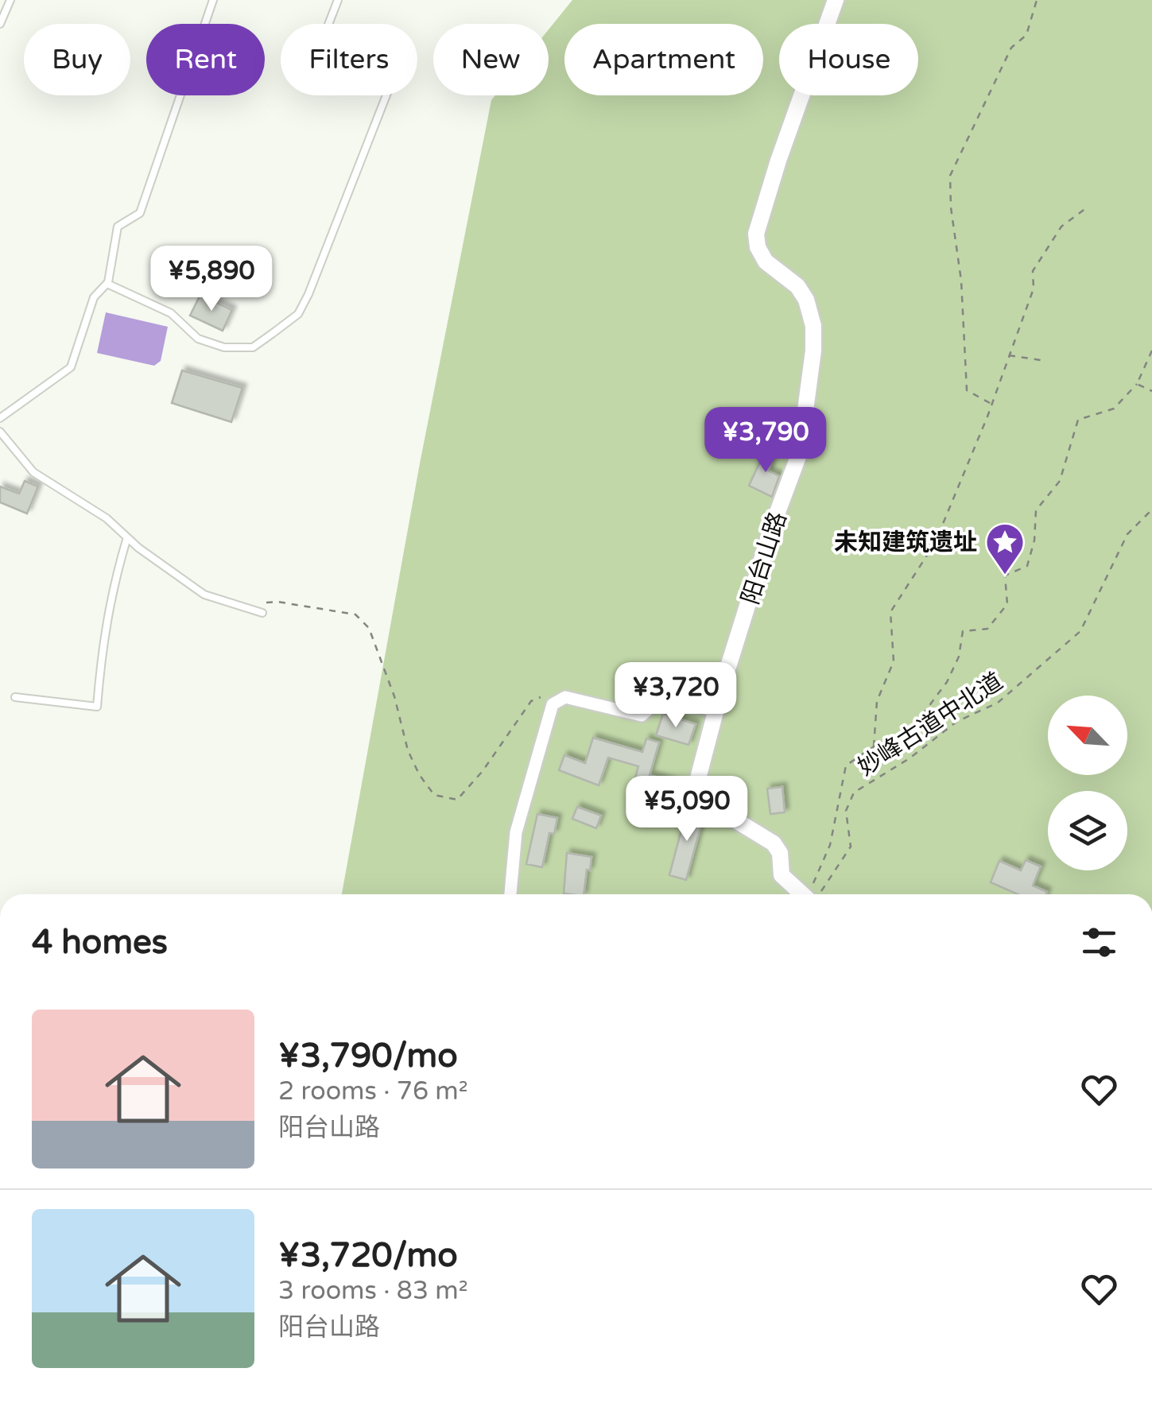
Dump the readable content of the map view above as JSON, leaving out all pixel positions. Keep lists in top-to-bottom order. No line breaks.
{"streets":{"street":["阳台山路"],"path":["妙峰古道中北道"]},"places":{"place":["未知建筑遗址"]},"north":"top left","page":{"chip":["Buy","Rent","Filters","New","Apartment","House"],"price":["¥5,890","¥3,790","¥3,720","¥5,090"],"heading":"4 homes","list":[{"name":"¥3,790/mo","note":"2 rooms · 76 m² · 阳台山路"},{"name":"¥3,720/mo","note":"3 rooms · 83 m² · 阳台山路"}]}}
